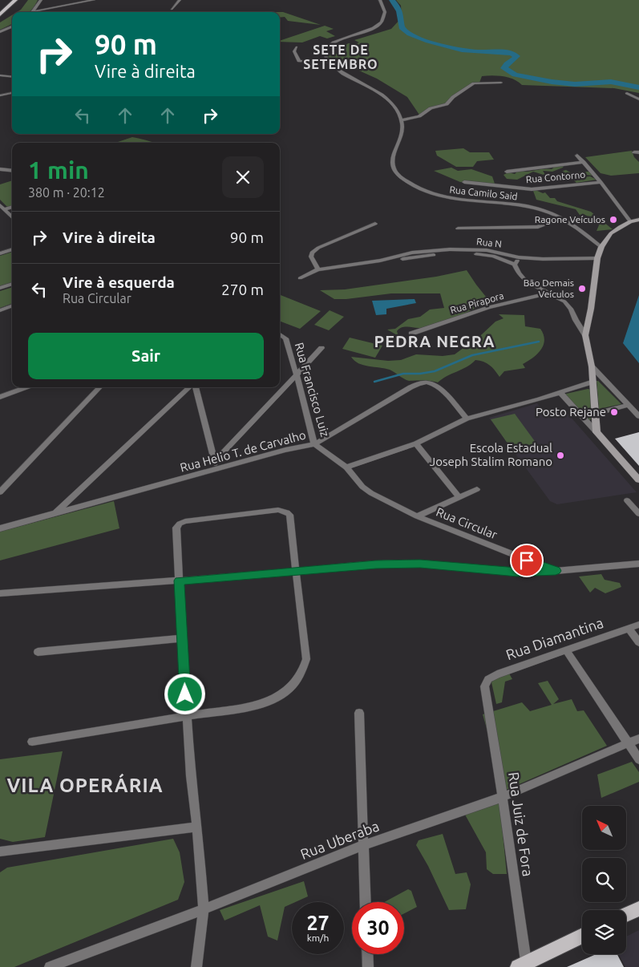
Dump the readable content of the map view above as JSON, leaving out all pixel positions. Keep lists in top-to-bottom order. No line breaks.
{"streets":{"street":["Rua Contorno","Rua Camilo Said","Rua N","Rua Pirapora","Rua Francisco Luiz","Rua Helio T. de Carvalho","Rua Circular","Rua Diamantina","Rua Juiz de Fora","Rua Uberaba"]},"crossings":[["Rua Francisco Luiz","Rua Helio T. de Carvalho"],["Rua Francisco Luiz","Rua Circular"],["Rua Diamantina","Rua Juiz de Fora"],["Rua Juiz de Fora","Rua Uberaba"]],"districts":["SETE DE SETEMBRO","PEDRA NEGRA","VILA OPERÁRIA"],"places":["Ragone Veículos","Bão Demais Veículos","Posto Rejane","Escola Estadual Joseph Stalim Romano"],"north":"top left","page":{"turn":["90 m","Vire à direita"],"heading":["1 min","380 m · 20:12"],"list":[{"name":"Vire à direita","value":"90 m"},{"name":"Vire à esquerda","note":"Rua Circular","value":"270 m"}],"buttons":"Sair","speed":"27 km/h","limit":"30"}}
